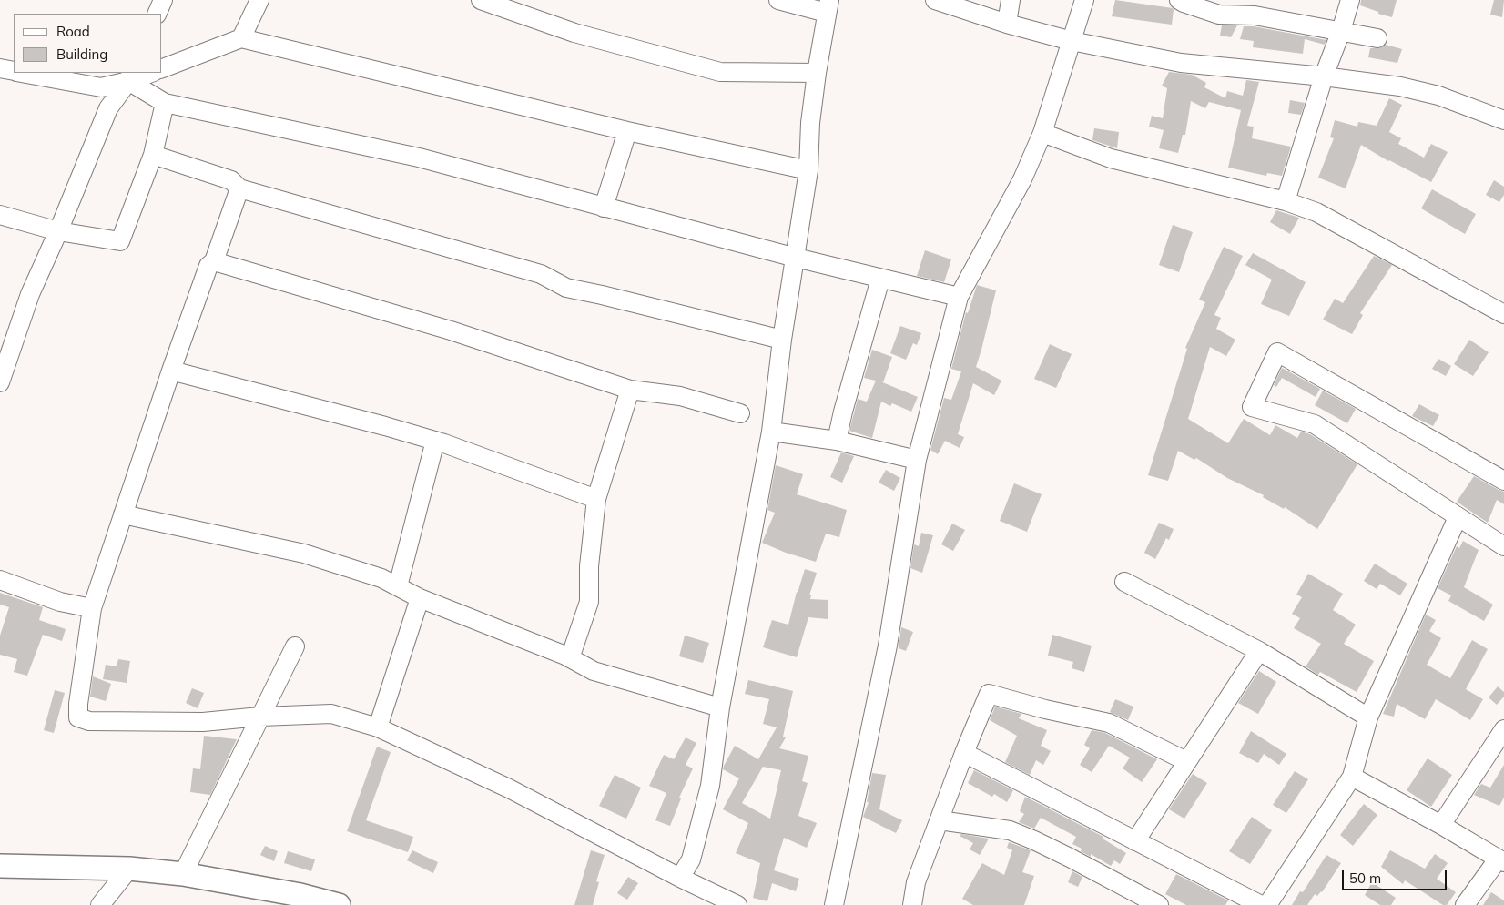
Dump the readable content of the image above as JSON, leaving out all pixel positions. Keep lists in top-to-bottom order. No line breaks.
{"legend":["Road","Building"],"scale_bar":"50 m"}
